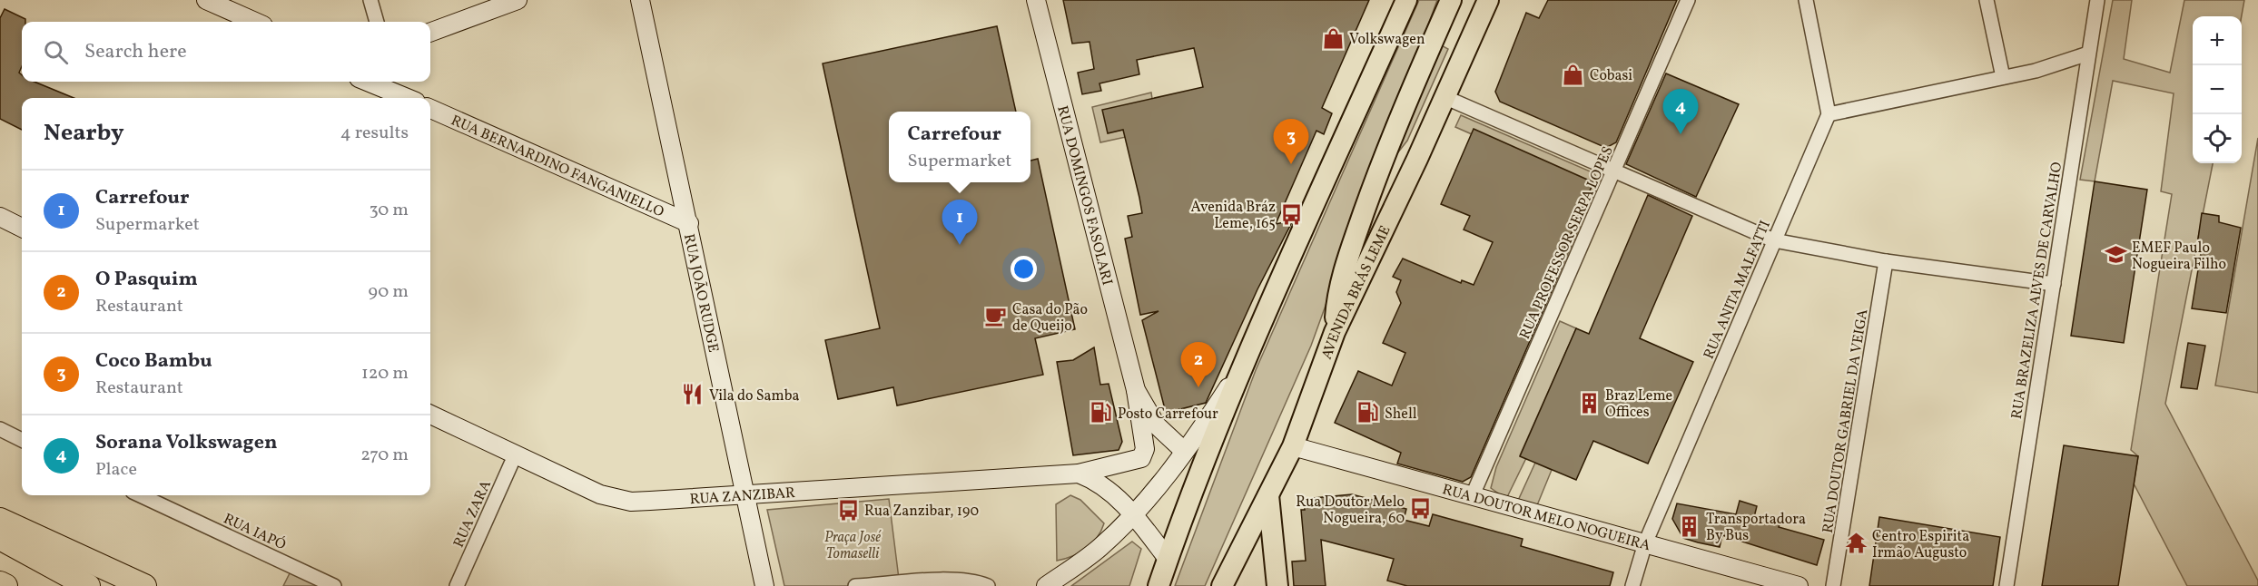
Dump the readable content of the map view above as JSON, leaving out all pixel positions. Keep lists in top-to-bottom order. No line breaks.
{"streets":{"main road":["AVENIDA BRÁS LEME"],"street":["RUA BERNARDINO FANGANIELLO","RUA DOMINGOS FASOLARI","RUA PROFESSOR SERPA LOPES","RUA ANITA MALFATTI","RUA BRAZELIZA ALVES DE CARVALHO","RUA JOÃO RUDGE","RUA DOUTOR GABRIEL DA VEIGA","RUA ZANZIBAR","RUA ZARA","RUA DOUTOR MELO NOGUEIRA","RUA IAPÓ"]},"crossings":[["RUA BERNARDINO FANGANIELLO","RUA JOÃO RUDGE"],["RUA DOMINGOS FASOLARI","RUA ZANZIBAR"],["RUA PROFESSOR SERPA LOPES","RUA DOUTOR MELO NOGUEIRA"],["RUA ANITA MALFATTI","RUA DOUTOR MELO NOGUEIRA"],["RUA JOÃO RUDGE","RUA ZANZIBAR"],["AVENIDA BRÁS LEME","RUA DOUTOR MELO NOGUEIRA"],["RUA ZANZIBAR","RUA ZARA"]],"parks":["Praça José Tomaselli"],"places":{"shop":["Volkswagen","Cobasi"],"bus stop":["Avenida Bráz Leme, 165","Rua Doutor Melo Nogueira, 60","Rua Zanzibar, 190"],"school or university":["EMEF Paulo Nogueira Filho"],"cafe":["Casa do Pão de Queijo"],"restaurant":["Vila do Samba"],"building":["Braz Leme Offices","Transportadora By Bus"],"fuel station":["Posto Carrefour","Shell"],"temple":["Centro Espirita Irmão Augusto"]},"page":{"map_buttons":["+","−"],"search":"Search here","pins":["4","3","1","2"],"heading":["Nearby","4 results"],"popup":["Carrefour","Supermarket"],"list":[{"mark":"1","name":"Carrefour","note":"Supermarket","value":"30 m"},{"mark":"2","name":"O Pasquim","note":"Restaurant","value":"90 m"},{"mark":"3","name":"Coco Bambu","note":"Restaurant","value":"120 m"},{"mark":"4","name":"Sorana Volkswagen","note":"Place","value":"270 m"}]}}
